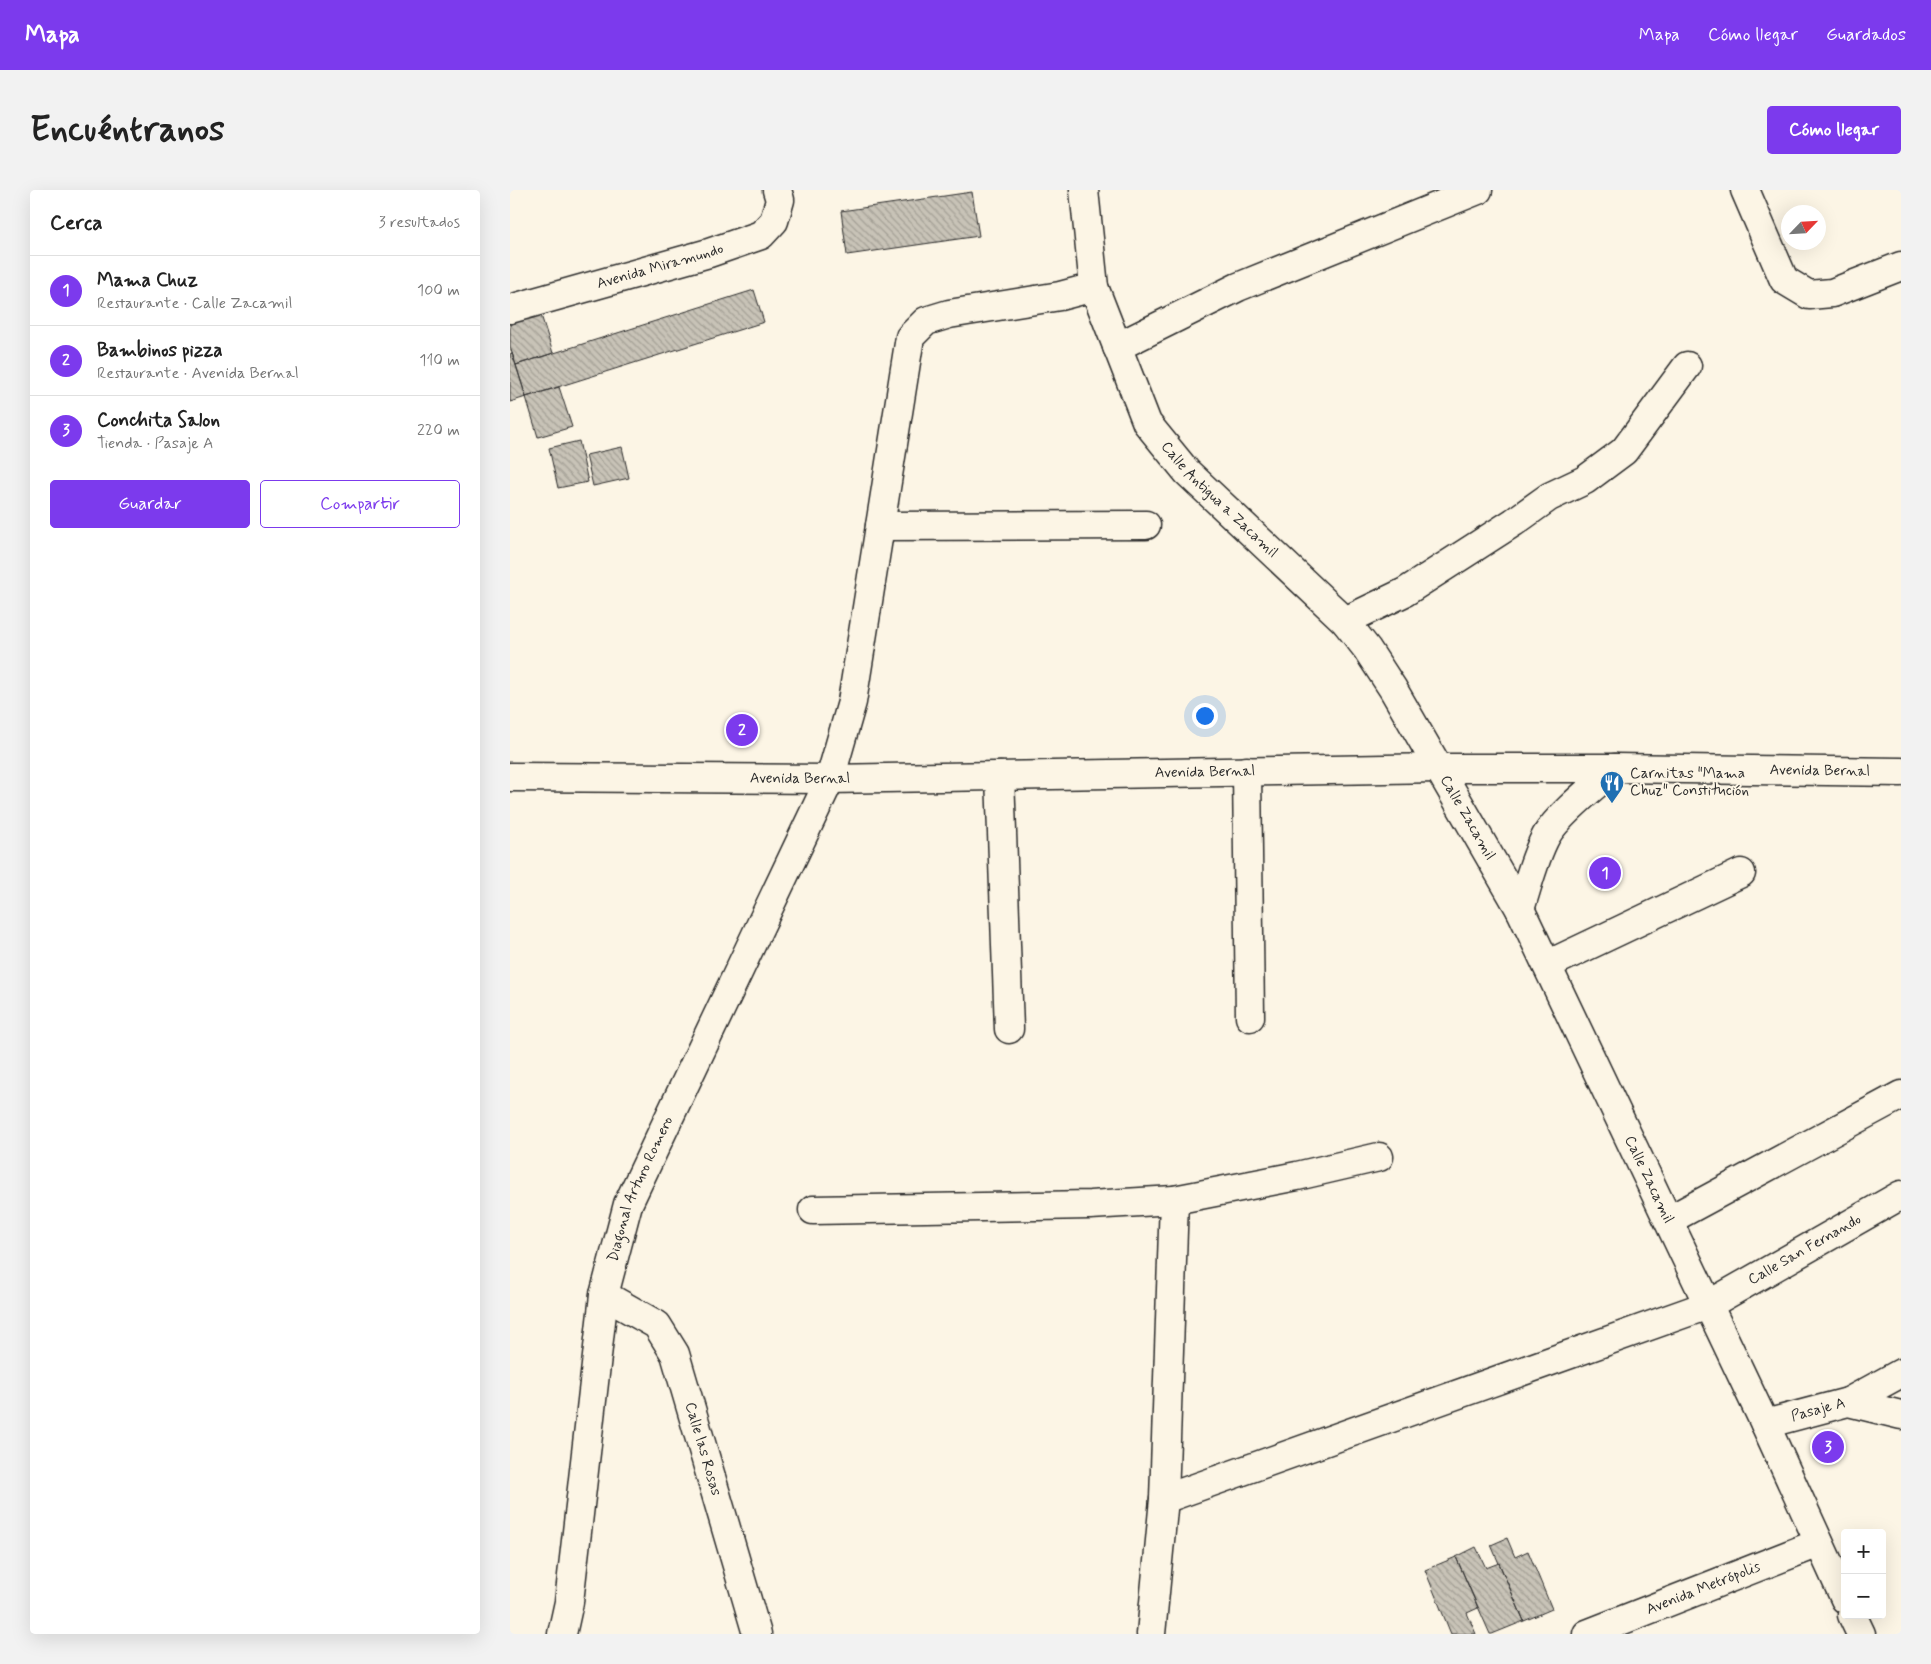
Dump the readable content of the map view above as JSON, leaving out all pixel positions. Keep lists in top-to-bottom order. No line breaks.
{"streets":{"street":["Avenida Miramundo","Calle Antigua a Zacamil","Avenida Bernal","Calle Zacamil","Diagonal Arturo Romero","Calle San Fernando","Pasaje A","Calle las Rosas","Avenida Metrópolis"]},"crossings":[["Calle Antigua a Zacamil","Avenida Bernal"],["Calle Antigua a Zacamil","Calle Zacamil"],["Calle Antigua a Zacamil","Diagonal Arturo Romero"],["Avenida Bernal","Calle Zacamil"],["Avenida Bernal","Diagonal Arturo Romero"],["Calle Zacamil","Calle San Fernando"],["Calle Zacamil","Pasaje A"],["Calle Zacamil","Avenida Metrópolis"],["Diagonal Arturo Romero","Calle las Rosas"]],"places":{"restaurant":["Carnitas \"Mama Chuz\" Constitución"]},"north":"top right","page":{"header":"Mapa","nav":["Mapa","Cómo llegar","Guardados"],"buttons":["Cómo llegar",["Guardar","Compartir"]],"title":"Encuéntranos","heading":["Cerca","3 resultados"],"list":[{"mark":"1","name":"Mama Chuz","note":"Restaurante · Calle Zacamil","value":"100 m"},{"mark":"2","name":"Bambinos pizza","note":"Restaurante · Avenida Bernal","value":"110 m"},{"mark":"3","name":"Conchita Salon","note":"Tienda · Pasaje A","value":"220 m"}],"pins":["2","1","3"],"map_buttons":["+","−"]}}
